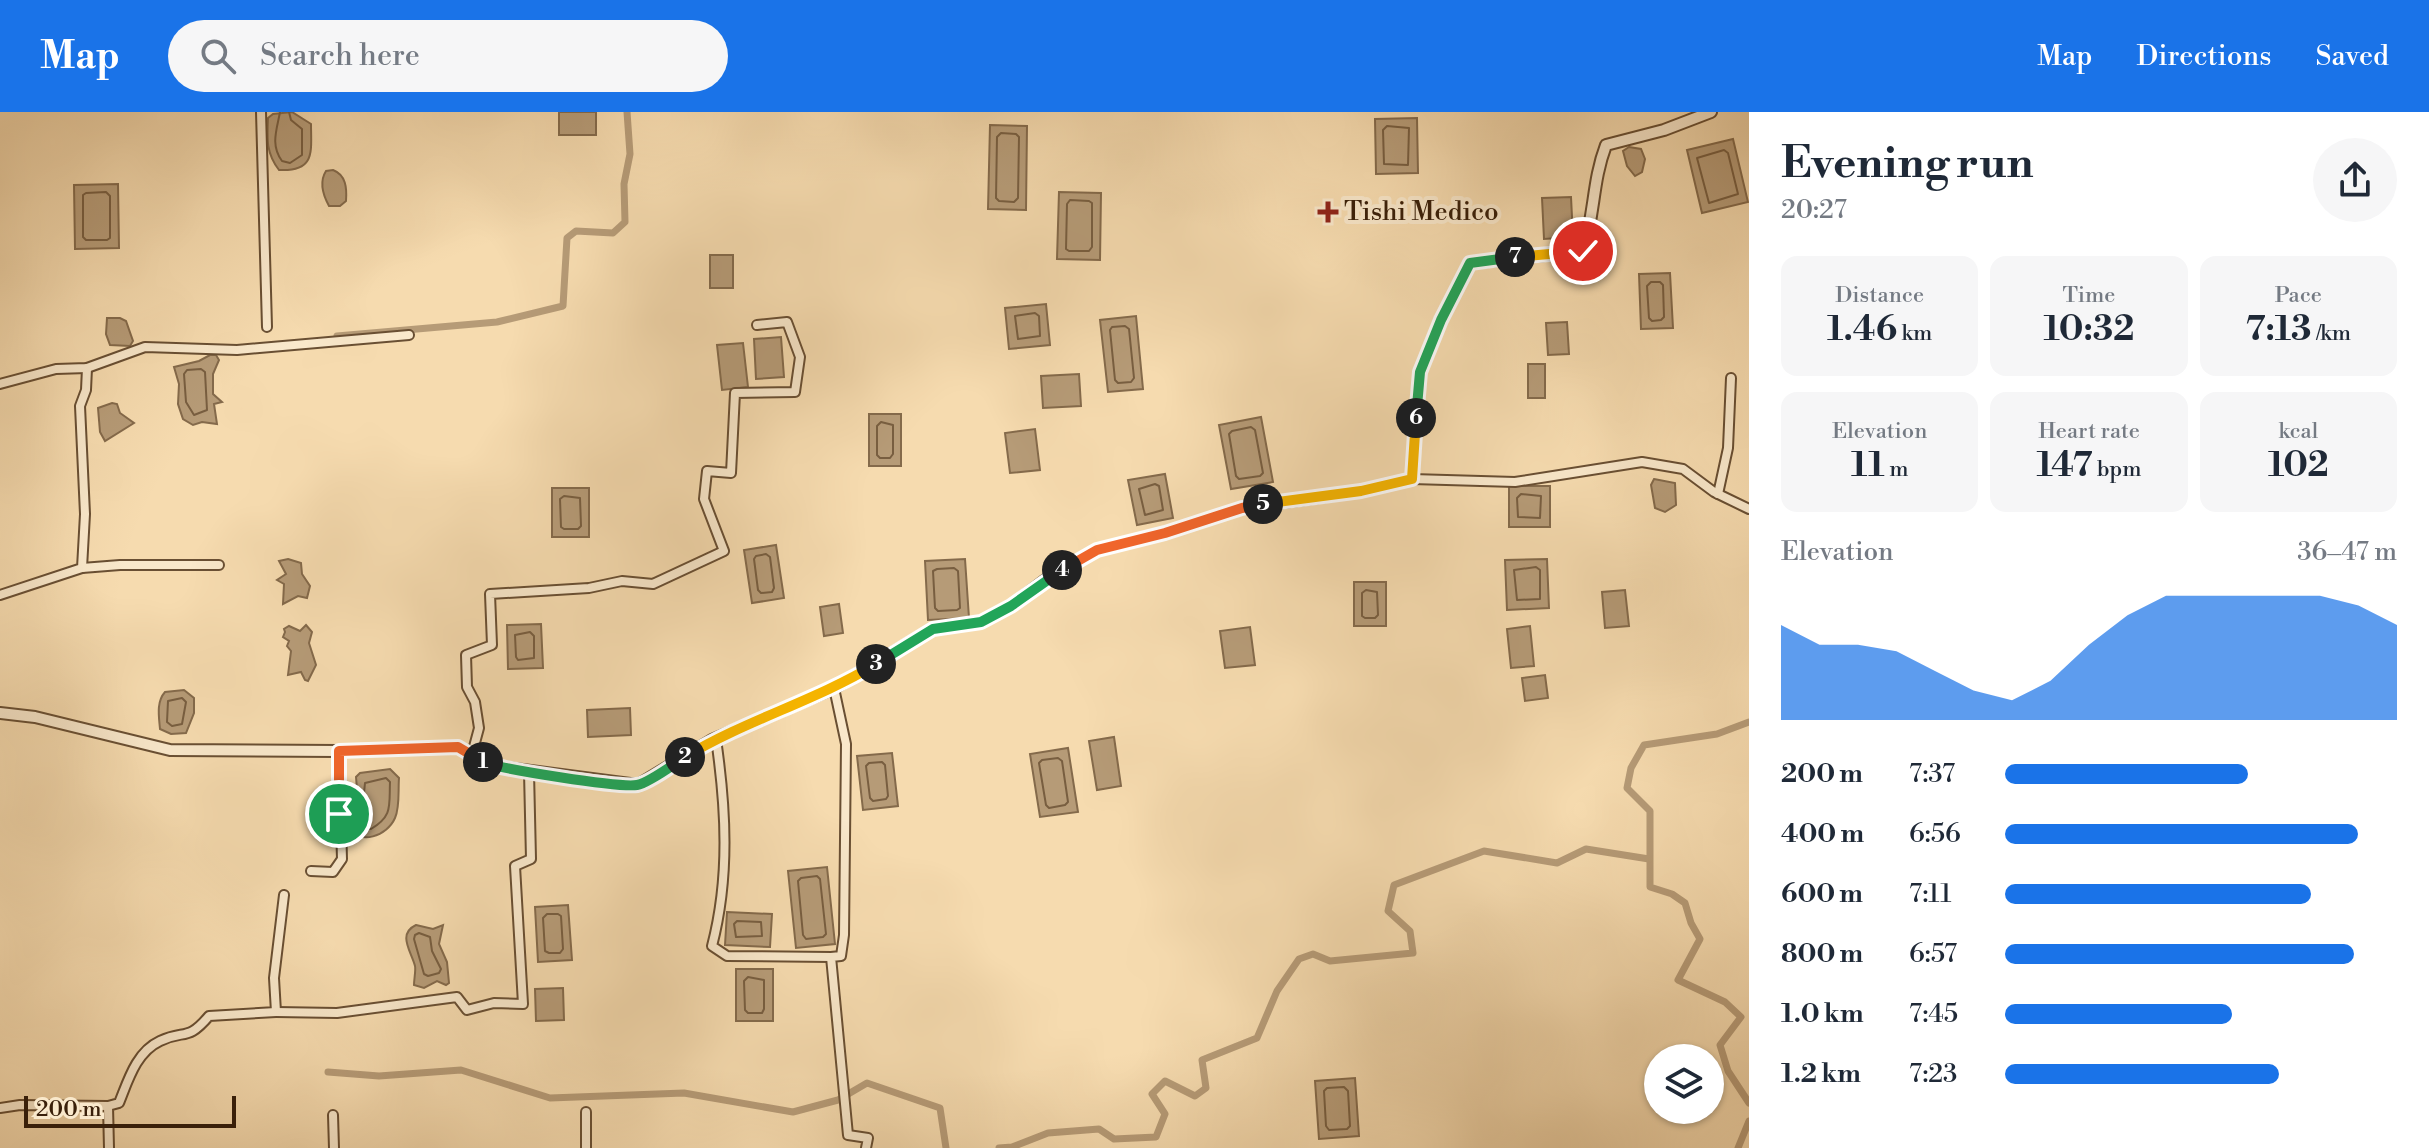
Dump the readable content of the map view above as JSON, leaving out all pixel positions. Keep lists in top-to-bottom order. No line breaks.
{"places":{"health":["Tishi Medico"]},"scale_bar":"200 m","page":{"header":"Map","search":"Search here","nav":["Map","Directions","Saved"],"heading":["Evening run","20:27"],"pins":["7","6","5","4","3","2","1"],"stats":[["Distance","1.46 km"],["Time","10:32"],["Pace","7:13 /km"],["Elevation","11 m"],["Heart rate","147 bpm"],["kcal","102"]],"chart":["Elevation","36–47 m"],"list":[{"name":"200 m","note":"7:37"},{"name":"400 m","note":"6:56"},{"name":"600 m","note":"7:11"},{"name":"800 m","note":"6:57"},{"name":"1.0 km","note":"7:45"},{"name":"1.2 km","note":"7:23"}],"scale":"200 m"}}
